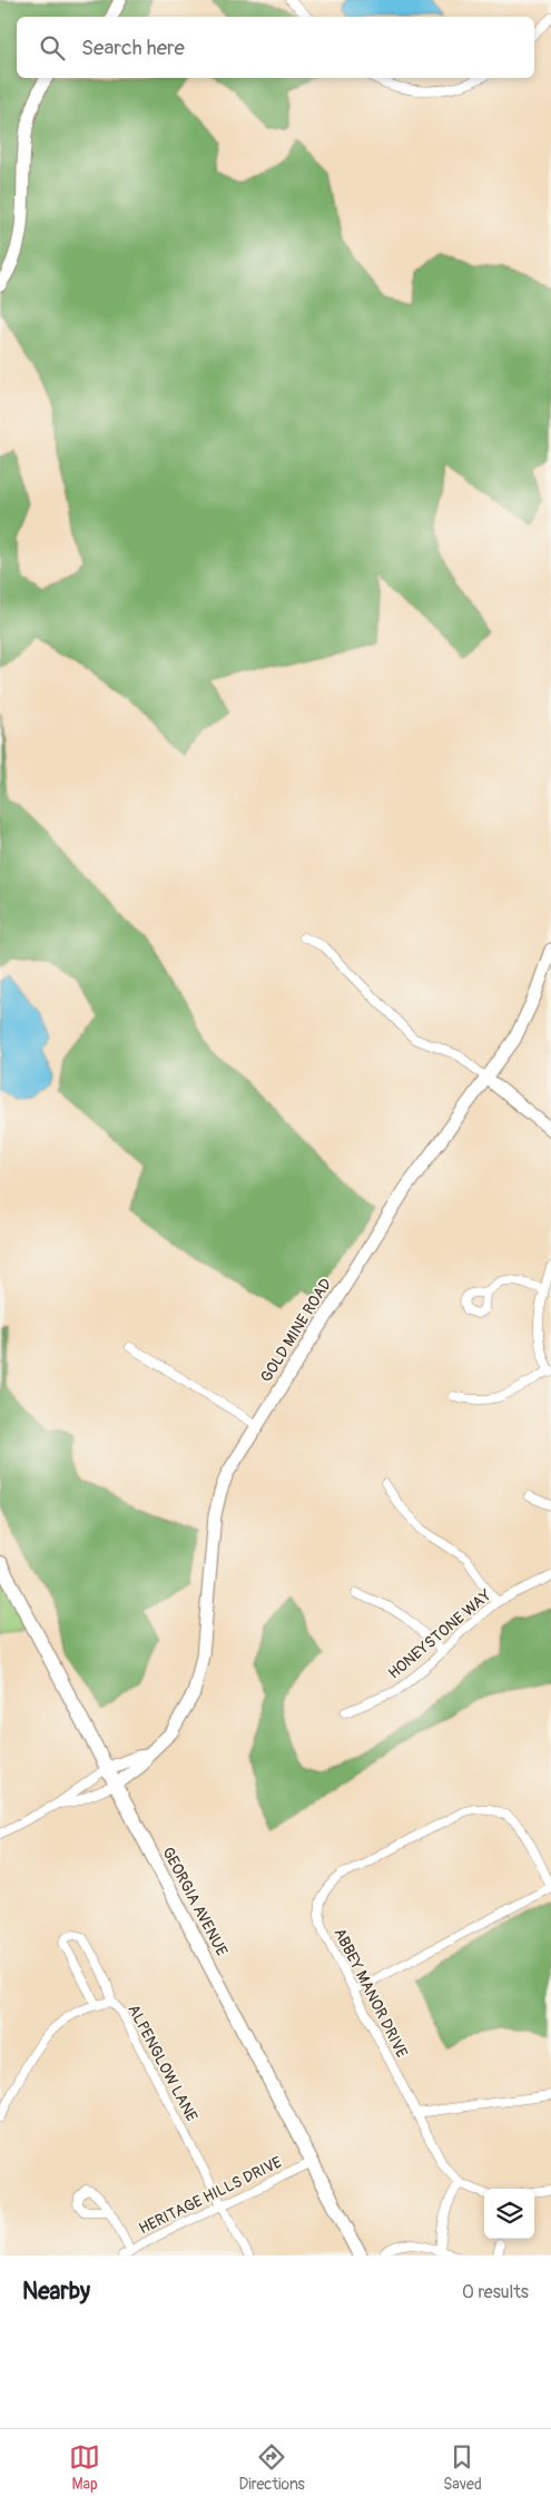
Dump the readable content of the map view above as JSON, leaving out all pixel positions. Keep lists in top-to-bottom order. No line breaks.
{"streets":{"main road":["GEORGIA AVENUE"],"street":["GOLD MINE ROAD","HONEYSTONE WAY","ABBEY MANOR DRIVE","ALPENGLOW LANE","HERITAGE HILLS DRIVE"]},"crossings":[["GOLD MINE ROAD","GEORGIA AVENUE"],["GEORGIA AVENUE","HERITAGE HILLS DRIVE"],["ALPENGLOW LANE","HERITAGE HILLS DRIVE"]],"page":{"search":"Search here","heading":["Nearby","0 results"],"nav":["Map","Directions","Saved"]}}
